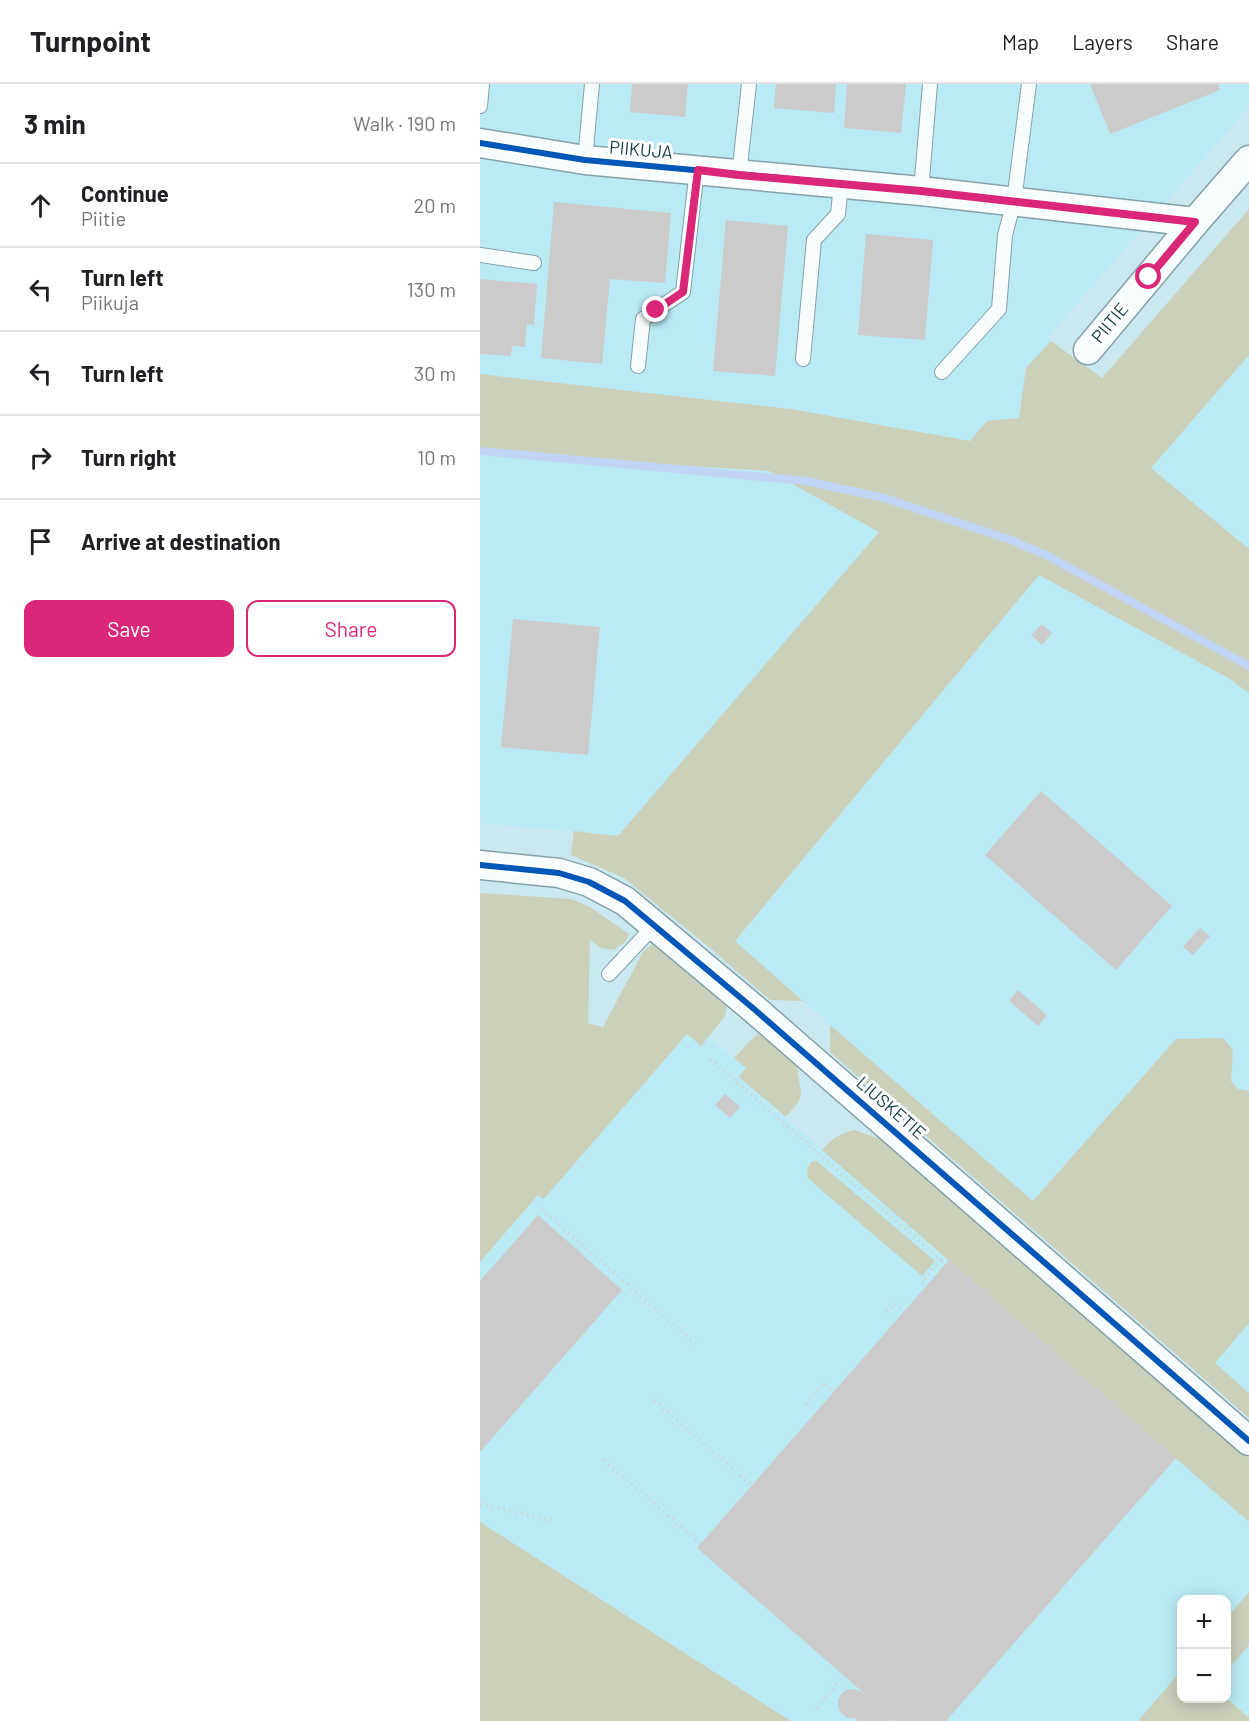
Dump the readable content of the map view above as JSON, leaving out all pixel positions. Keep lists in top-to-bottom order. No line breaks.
{"streets":{"street":["PIIKUJA","PIITIE","LIUSKETIE"]},"crossings":[["PIIKUJA","PIITIE"]],"page":{"header":"Turnpoint","nav":["Map","Layers","Share"],"heading":["3 min","Walk · 190 m"],"list":[["Continue","Piitie","20 m"],["Turn left","Piikuja","130 m"],["Turn left","30 m"],["Turn right","10 m"],"Arrive at destination"],"buttons":["Save","Share"],"map_buttons":["+","−"]}}
